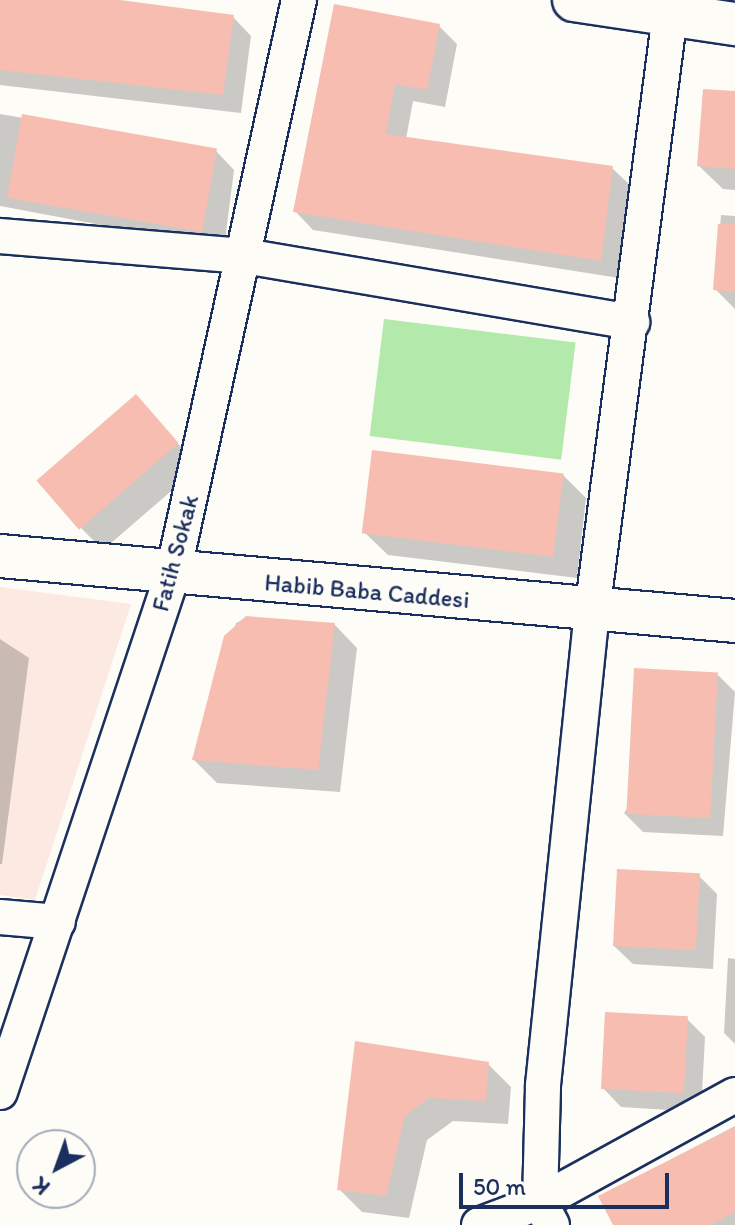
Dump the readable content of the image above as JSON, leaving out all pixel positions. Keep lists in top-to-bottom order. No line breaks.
{"streets":{"street":["Fatih Sokak","Habib Baba Caddesi"]},"crossings":[["Fatih Sokak","Habib Baba Caddesi"]],"scale_bar":"50 m","north":"bottom left"}
